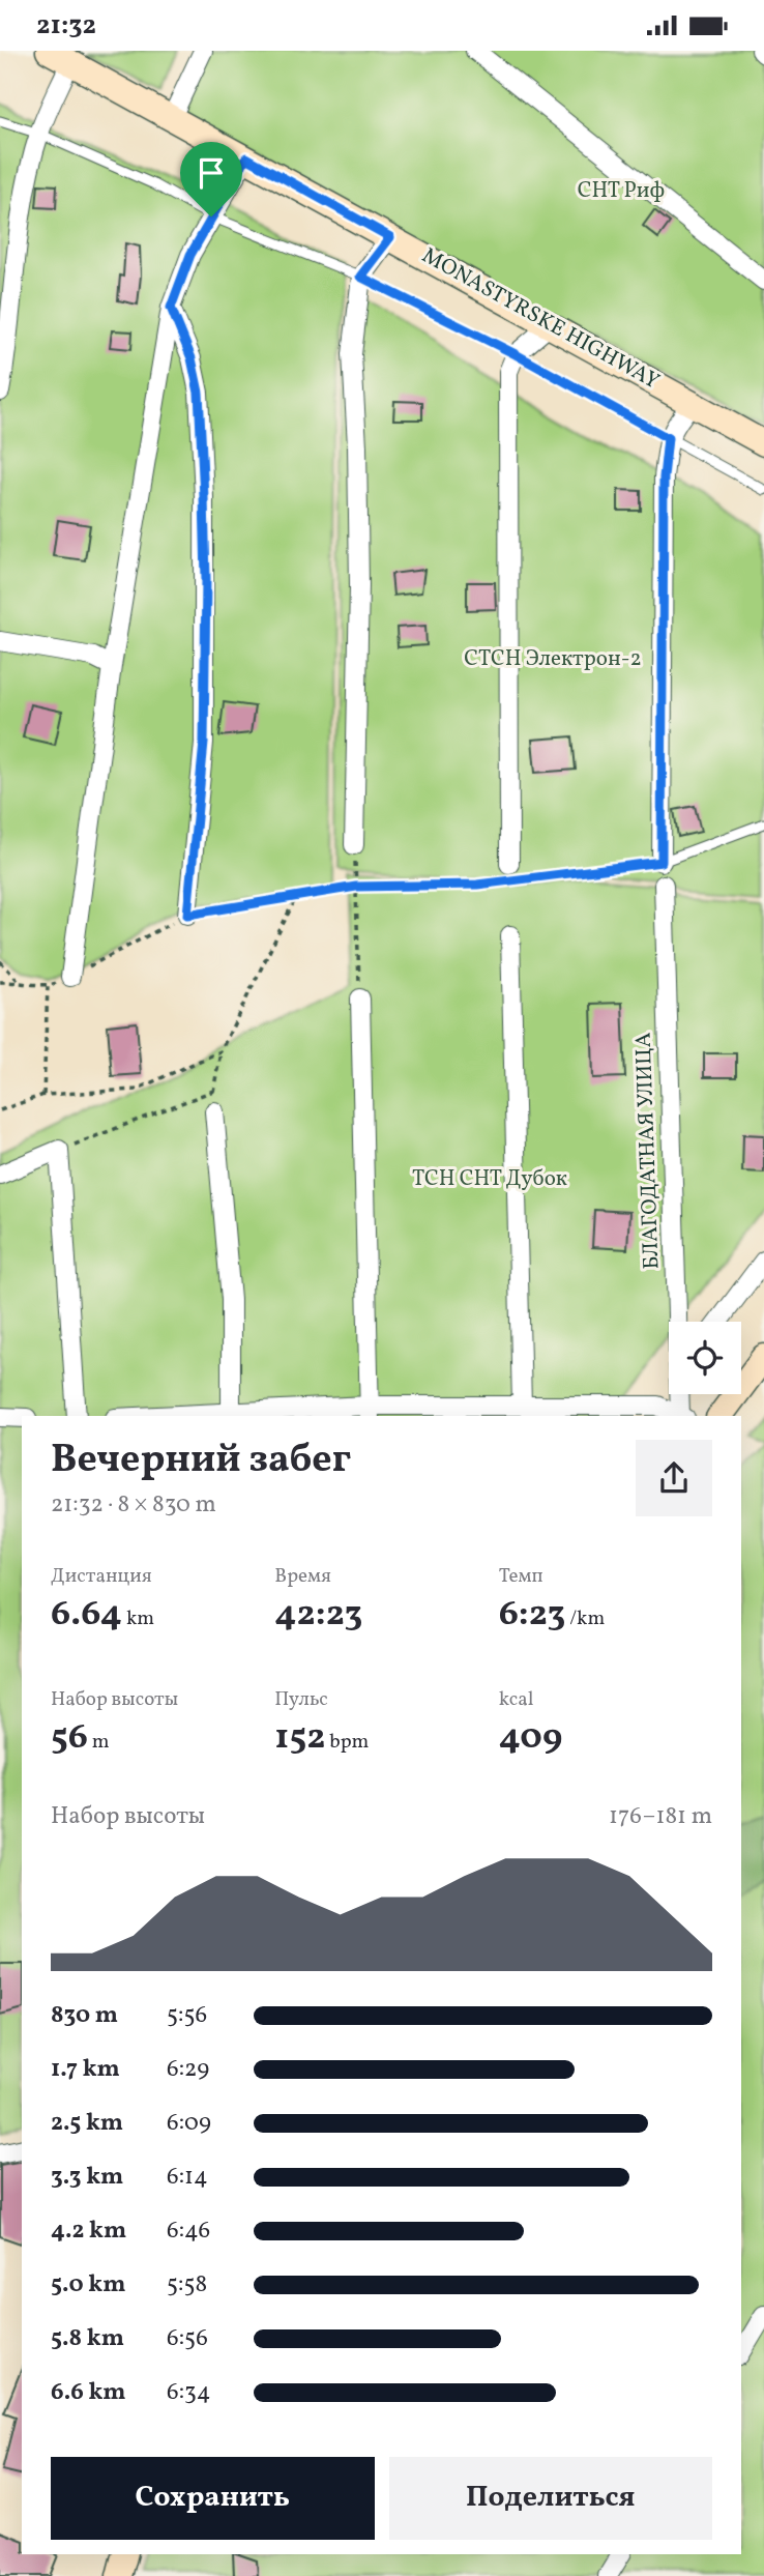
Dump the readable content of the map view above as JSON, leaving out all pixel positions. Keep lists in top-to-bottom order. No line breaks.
{"streets":{"main road":["MONASTYRSKE HIGHWAY"],"street":["БЛАГОДАТНАЯ УЛИЦА"]},"parks":["СНТ Риф","СТСН Электрон-2","ТСН СНТ Дубок"],"page":{"status":"21:32","heading":["Вечерний забег","21:32 · 8 × 830 m"],"stats":[["Дистанция","6.64 km"],["Время","42:23"],["Темп","6:23 /km"],["Набор высоты","56 m"],["Пульс","152 bpm"],["kcal","409"]],"chart":["Набор высоты","176–181 m"],"list":[{"name":"830 m","note":"5:56"},{"name":"1.7 km","note":"6:29"},{"name":"2.5 km","note":"6:09"},{"name":"3.3 km","note":"6:14"},{"name":"4.2 km","note":"6:46"},{"name":"5.0 km","note":"5:58"},{"name":"5.8 km","note":"6:56"},{"name":"6.6 km","note":"6:34"}],"buttons":["Сохранить","Поделиться"]}}
